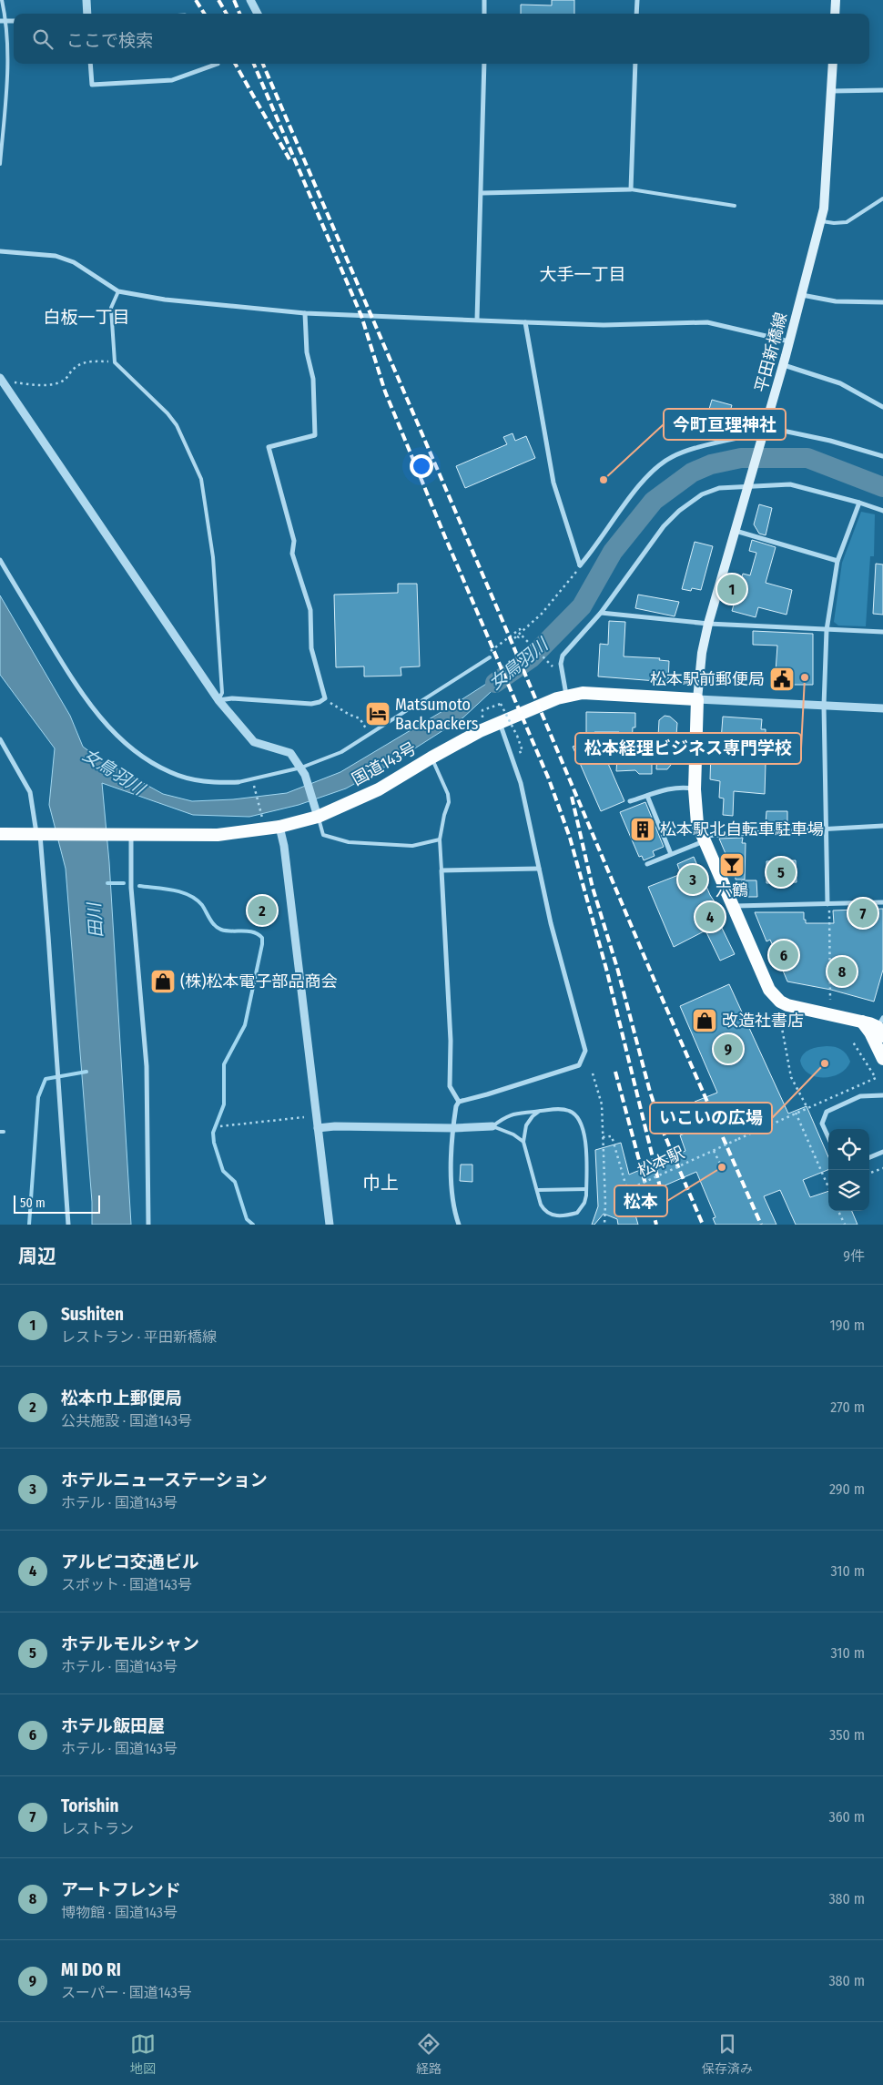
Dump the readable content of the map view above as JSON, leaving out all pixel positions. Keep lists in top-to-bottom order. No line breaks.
{"streets":{"highway":["国道143号"],"main road":["平田新橋線"],"path":["松本駅"]},"crossings":[["平田新橋線","国道143号"]],"districts":["大手一丁目","白板一丁目","巾上"],"water":["女鳥羽川","田川"],"places":{"other":["今町亘理神社","松本経理ビジネス専門学校","いこいの広場","松本"],"public building":["松本駅前郵便局"],"hotel":["Matsumoto Backpackers"],"building":["松本駅北自転車駐車場"],"bar":["六鶴"],"shop":["(株)松本電子部品商会","改造社書店"]},"scale_bar":"50 m","page":{"search":"ここで検索","pins":["1","5","3","2","7","4","6","8","9"],"scale":"50 m","heading":["周辺","9件"],"list":[{"mark":"1","name":"Sushiten","note":"レストラン · 平田新橋線","value":"190 m"},{"mark":"2","name":"松本巾上郵便局","note":"公共施設 · 国道143号","value":"270 m"},{"mark":"3","name":"ホテルニューステーション","note":"ホテル · 国道143号","value":"290 m"},{"mark":"4","name":"アルピコ交通ビル","note":"スポット · 国道143号","value":"310 m"},{"mark":"5","name":"ホテルモルシャン","note":"ホテル · 国道143号","value":"310 m"},{"mark":"6","name":"ホテル飯田屋","note":"ホテル · 国道143号","value":"350 m"},{"mark":"7","name":"Torishin","note":"レストラン","value":"360 m"},{"mark":"8","name":"アートフレンド","note":"博物館 · 国道143号","value":"380 m"},{"mark":"9","name":"MI DO RI","note":"スーパー · 国道143号","value":"380 m"}],"nav":["地図","経路","保存済み"]}}
